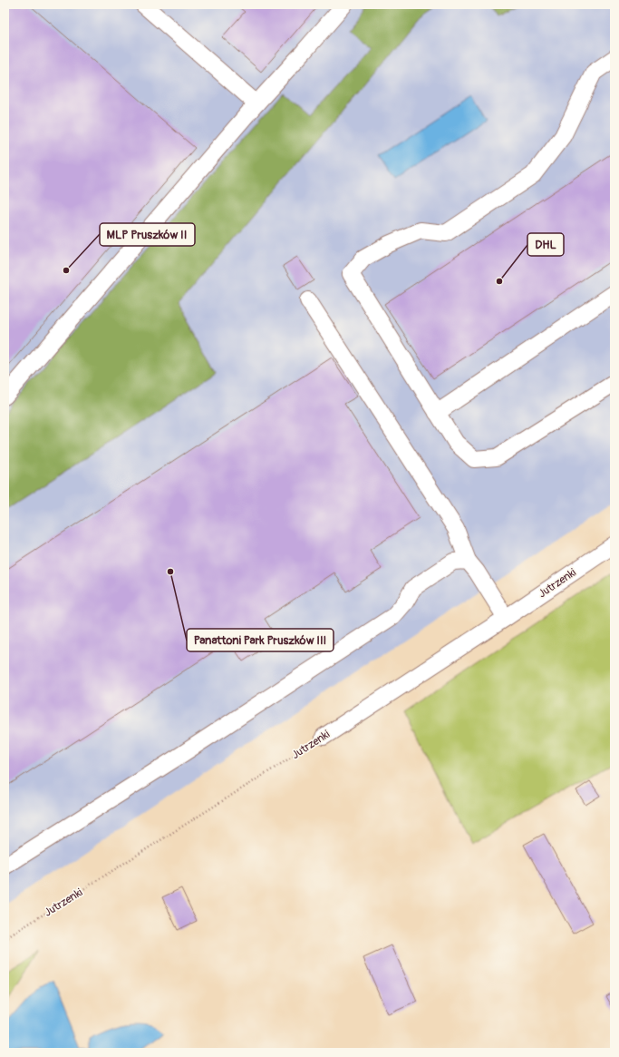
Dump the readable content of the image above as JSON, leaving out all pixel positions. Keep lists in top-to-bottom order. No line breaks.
{"streets":{"street":["Jutrzenki"]},"places":["MLP Pruszków II","DHL","Panattoni Park Pruszków III"]}
